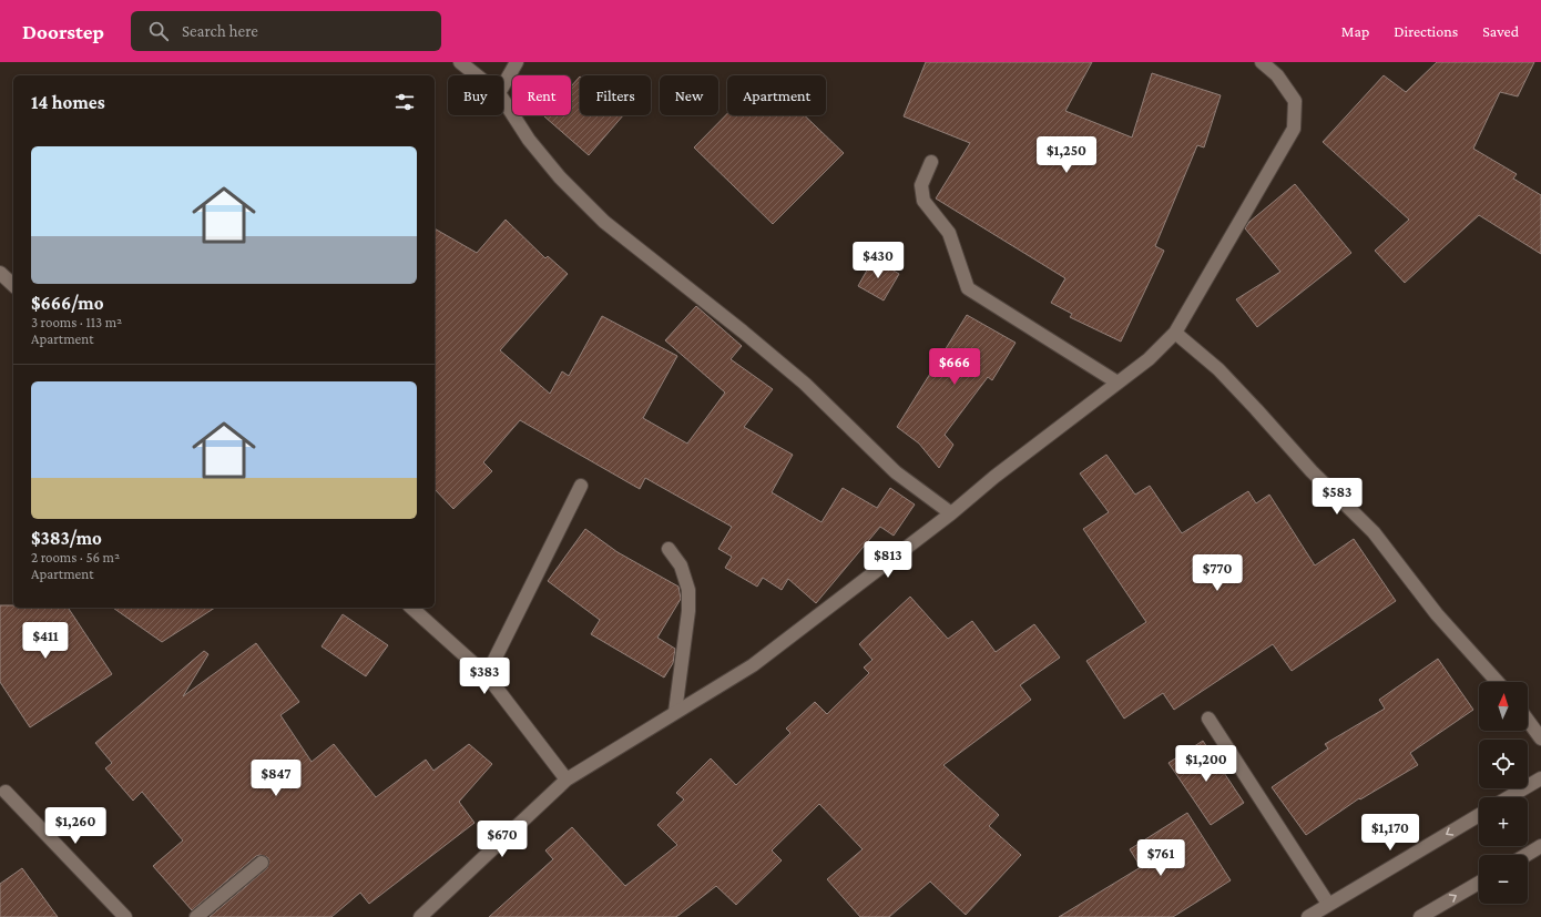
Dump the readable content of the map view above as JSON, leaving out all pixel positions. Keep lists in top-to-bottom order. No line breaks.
{"north":"top","page":{"header":"Doorstep","search":"Search here","nav":["Map","Directions","Saved"],"chip":["Buy","Rent","Filters","New","Apartment"],"heading":"14 homes","list":[{"name":"$666/mo","note":"3 rooms · 113 m² · Apartment"},{"name":"$383/mo","note":"2 rooms · 56 m² · Apartment"}],"price":["$1,250","$430","$666","$583","$813","$770","$411","$383","$1,200","$847","$1,260","$1,170","$670","$761"],"map_buttons":["+","−"]}}
